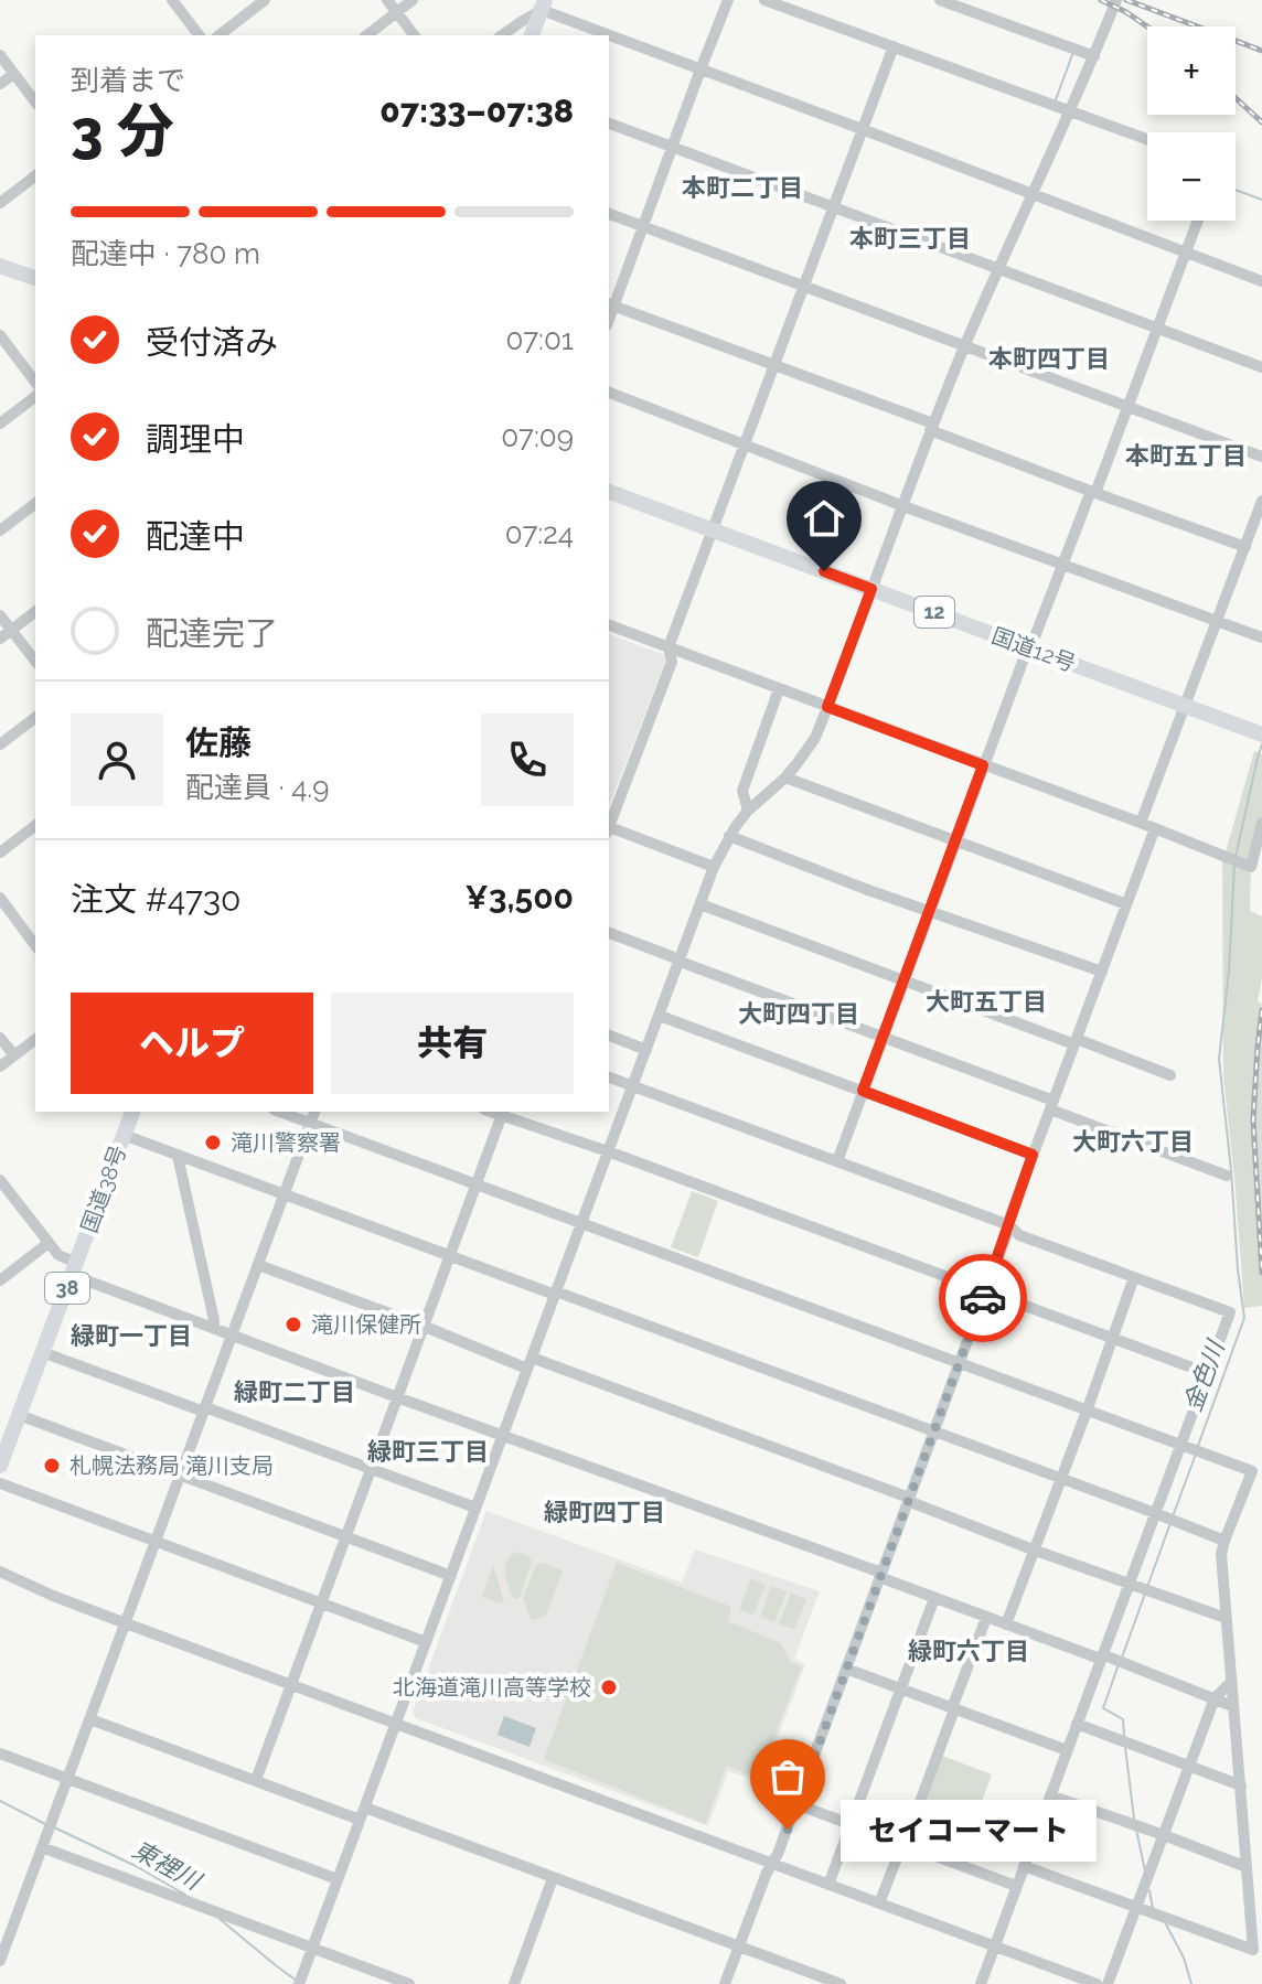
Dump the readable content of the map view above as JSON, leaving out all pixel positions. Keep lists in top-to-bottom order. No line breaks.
{"streets":{"highway":["12","国道12号","国道38号","38"]},"districts":["本町二丁目","本町三丁目","本町四丁目","本町五丁目","大町五丁目","大町四丁目","大町六丁目","緑町一丁目","緑町二丁目","緑町三丁目","緑町四丁目","緑町六丁目"],"water":["金色川","東裡川"],"places":["滝川警察署","滝川保健所","札幌法務局 滝川支局","北海道滝川高等学校","セイコーマート"],"page":{"map_buttons":["+","−"],"heading":["3 分","到着まで","07:33–07:38"],"panel":["佐藤","配達員 · 4.9","注文 #4730","¥3,500"],"bar":"配達中 · 780 m","list":[["受付済み","07:01"],["調理中","07:09"],["配達中","07:24"],"配達完了"],"buttons":["ヘルプ","共有"],"bubble":"セイコーマート"}}
